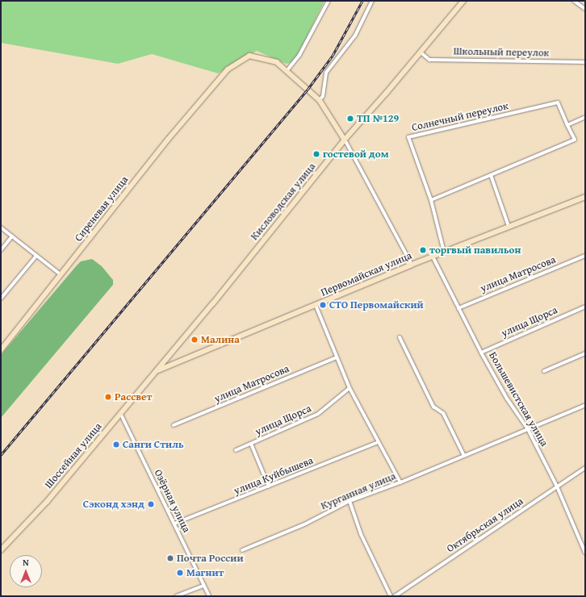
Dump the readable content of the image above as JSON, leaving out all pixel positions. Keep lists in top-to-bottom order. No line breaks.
{"streets":{"street":["Школьный переулок","Солнечный переулок","Кисловодская улица","Сиреневая улица","Первомайская улица","улица Матросова","улица Щорса","Большевистская улица","Шоссейная улица","улица Куйбышева","Курганная улица","Озёрная улица","Октябрьская улица"]},"crossings":[["Школьный переулок","Кисловодская улица"],["Солнечный переулок","Первомайская улица"],["Кисловодская улица","Сиреневая улица"],["Кисловодская улица","Первомайская улица"],["Кисловодская улица","Шоссейная улица"],["Первомайская улица","Большевистская улица"],["Первомайская улица","Шоссейная улица"],["улица Матросова","Большевистская улица"],["улица Щорса","Большевистская улица"],["Большевистская улица","Курганная улица"],["Большевистская улица","Октябрьская улица"],["Шоссейная улица","Озёрная улица"],["улица Куйбышева","Озёрная улица"]],"places":["ТП №129","гостевой дом","торгвый павильон","СТО Первомайский","Малина","Рассвет","Санги Стиль","Сэконд хэнд","Почта России","Магнит"],"north":"top"}
